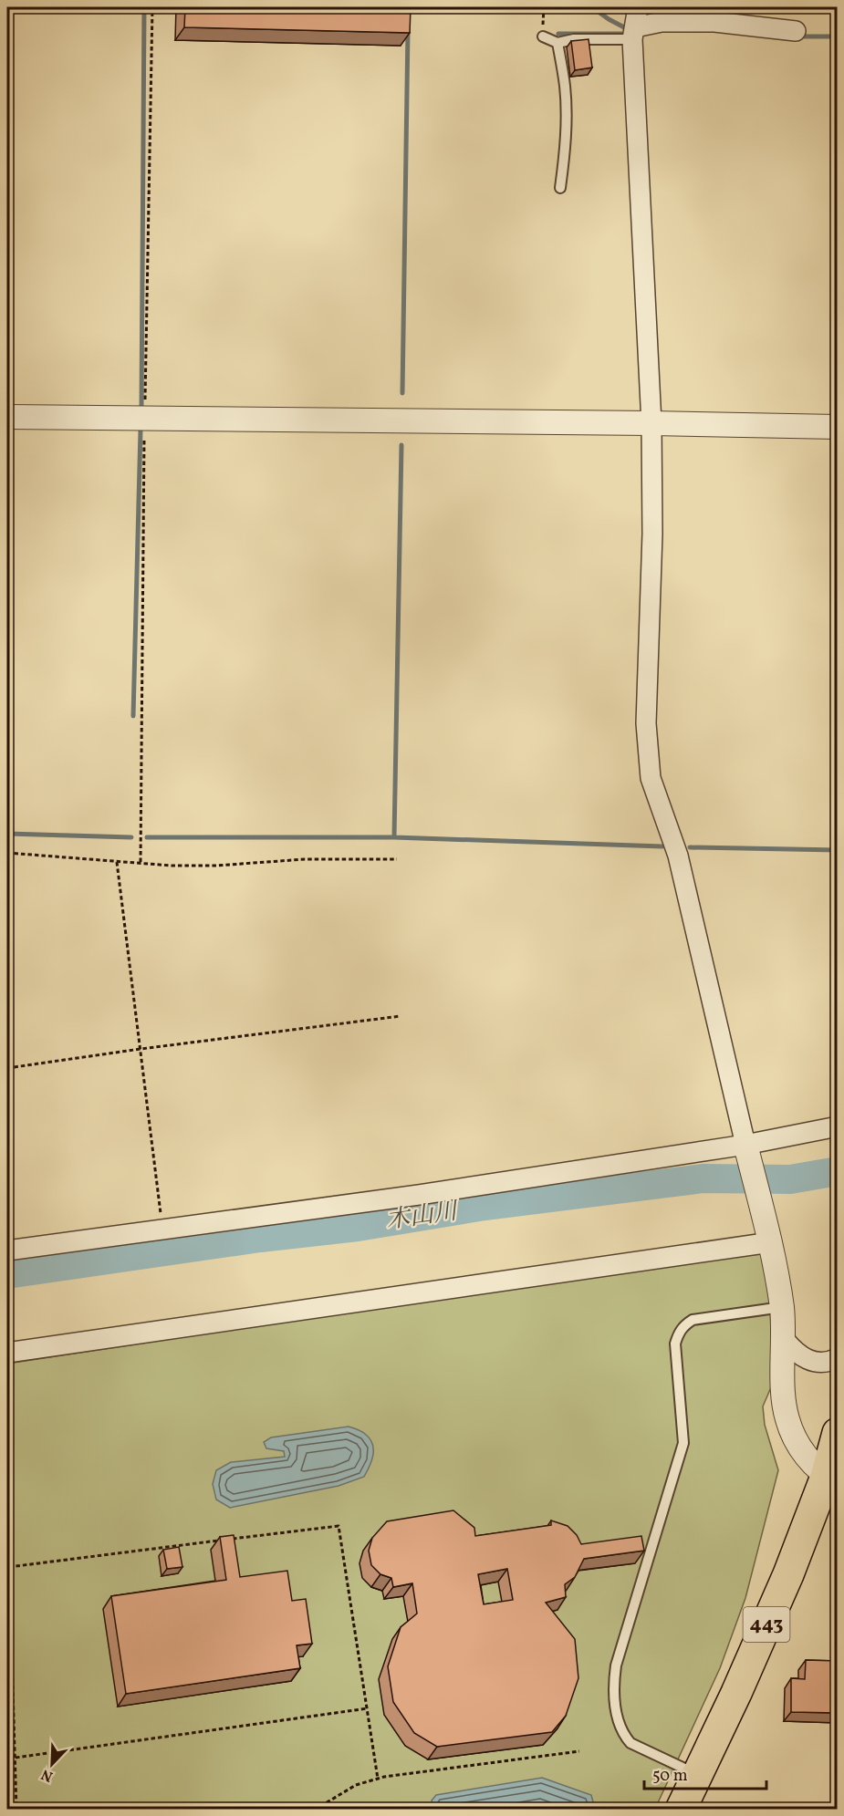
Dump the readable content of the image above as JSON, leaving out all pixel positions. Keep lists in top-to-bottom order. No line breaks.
{"streets":{"highway":["443"]},"water":["木山川"],"scale_bar":"50 m","north":"bottom left"}
